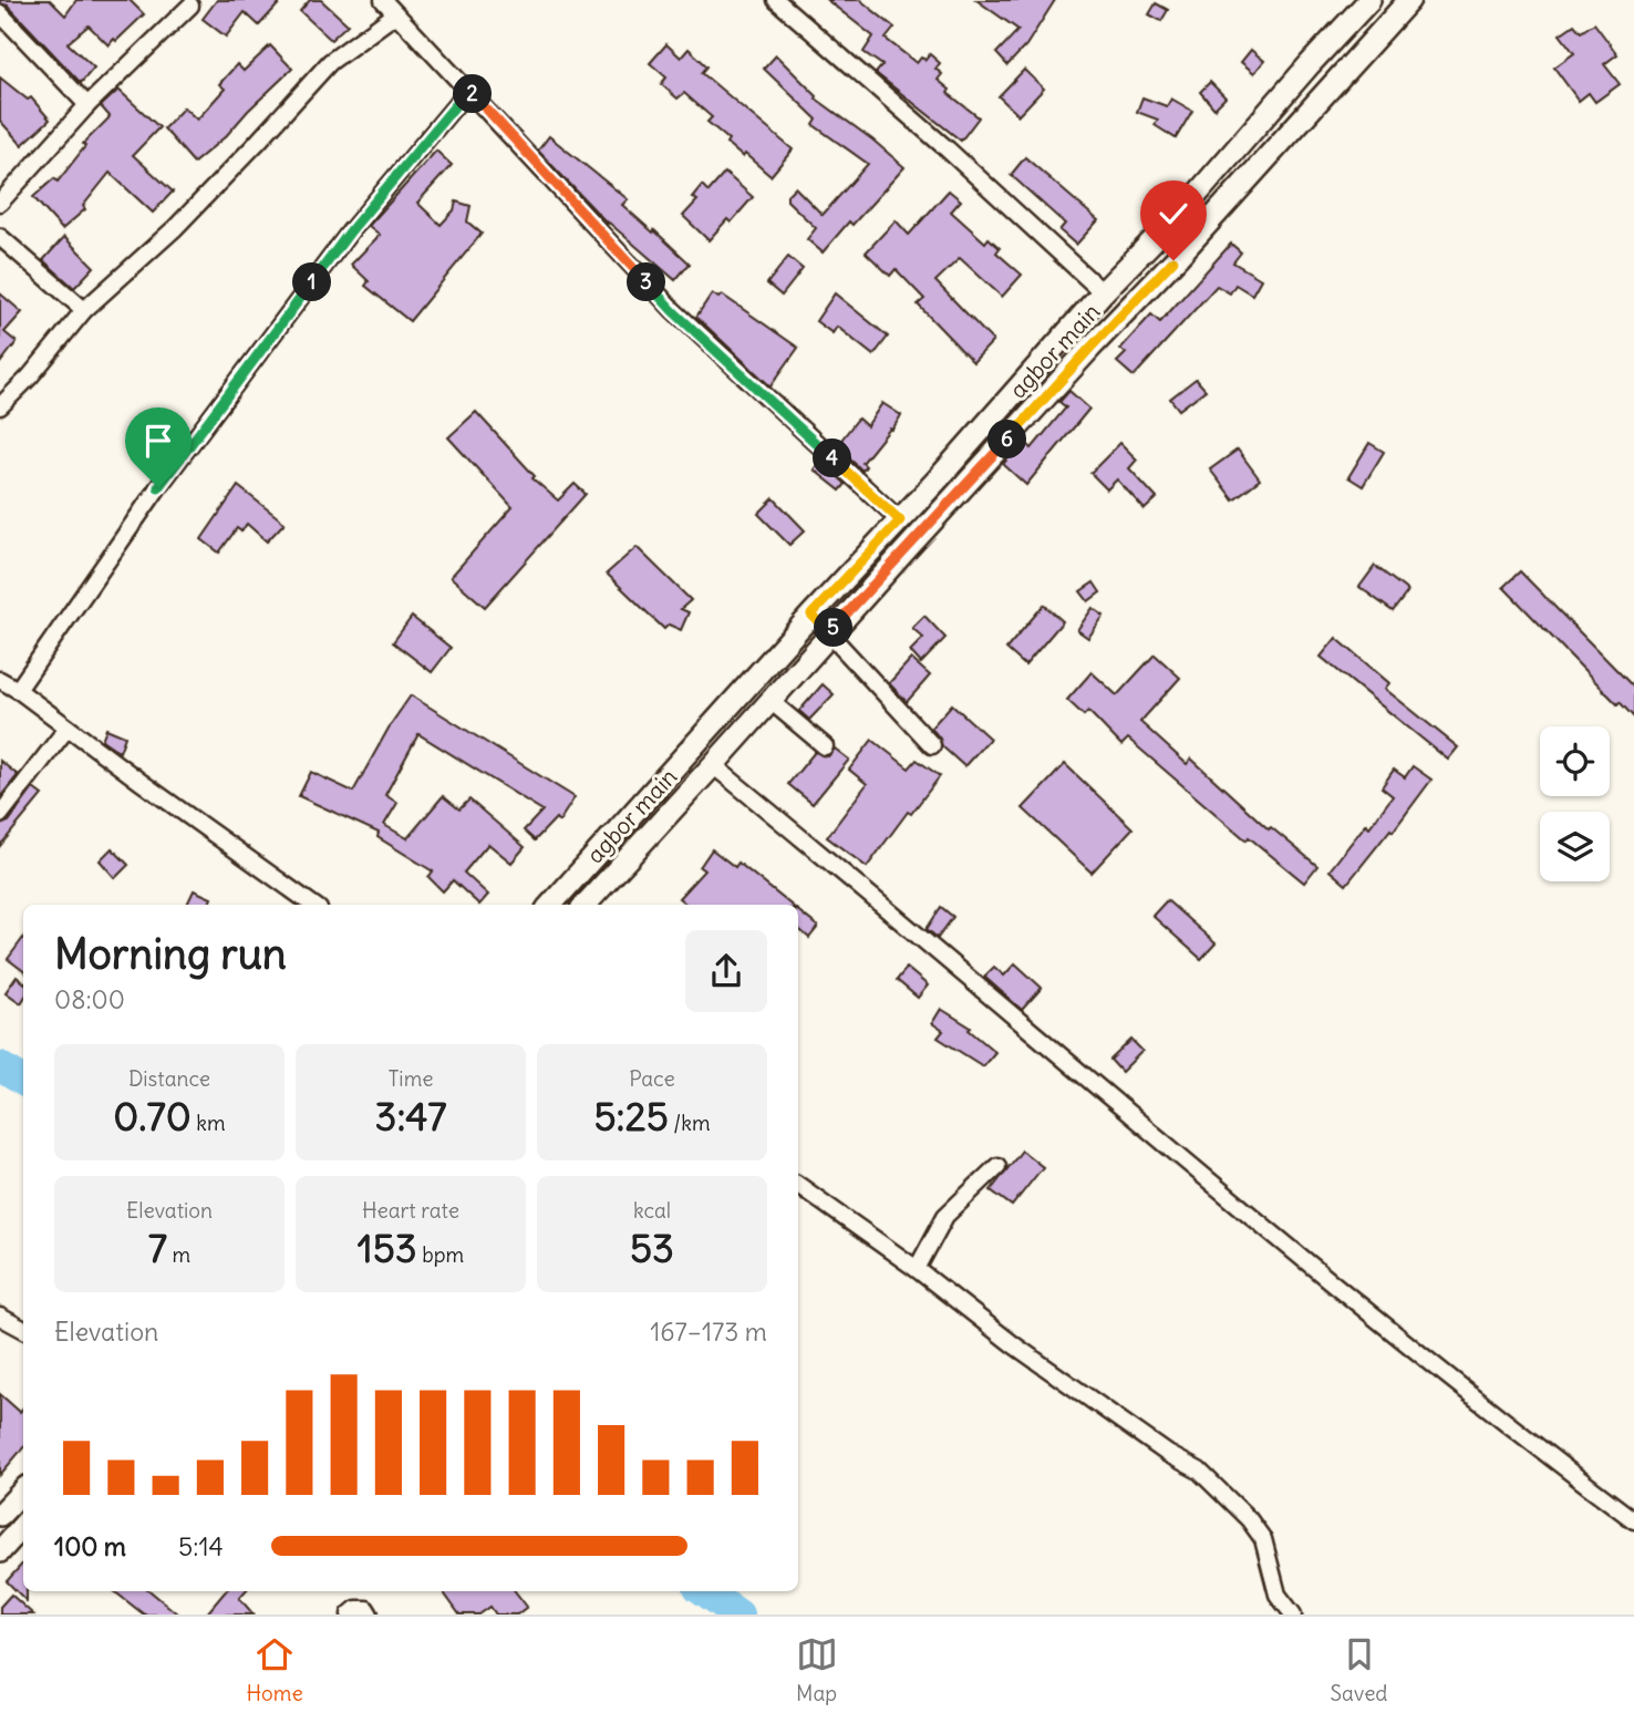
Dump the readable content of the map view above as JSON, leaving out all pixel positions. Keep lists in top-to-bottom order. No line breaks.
{"streets":{"main road":["agbor main"]},"page":{"pins":["2","1","3","6","4","5"],"heading":["Morning run","08:00"],"stats":[["Distance","0.70 km"],["Time","3:47"],["Pace","5:25 /km"],["Elevation","7 m"],["Heart rate","153 bpm"],["kcal","53"]],"chart":["Elevation","167–173 m"],"list":[{"name":"100 m","note":"5:14"}],"tabs":["Home","Map","Saved"]}}
